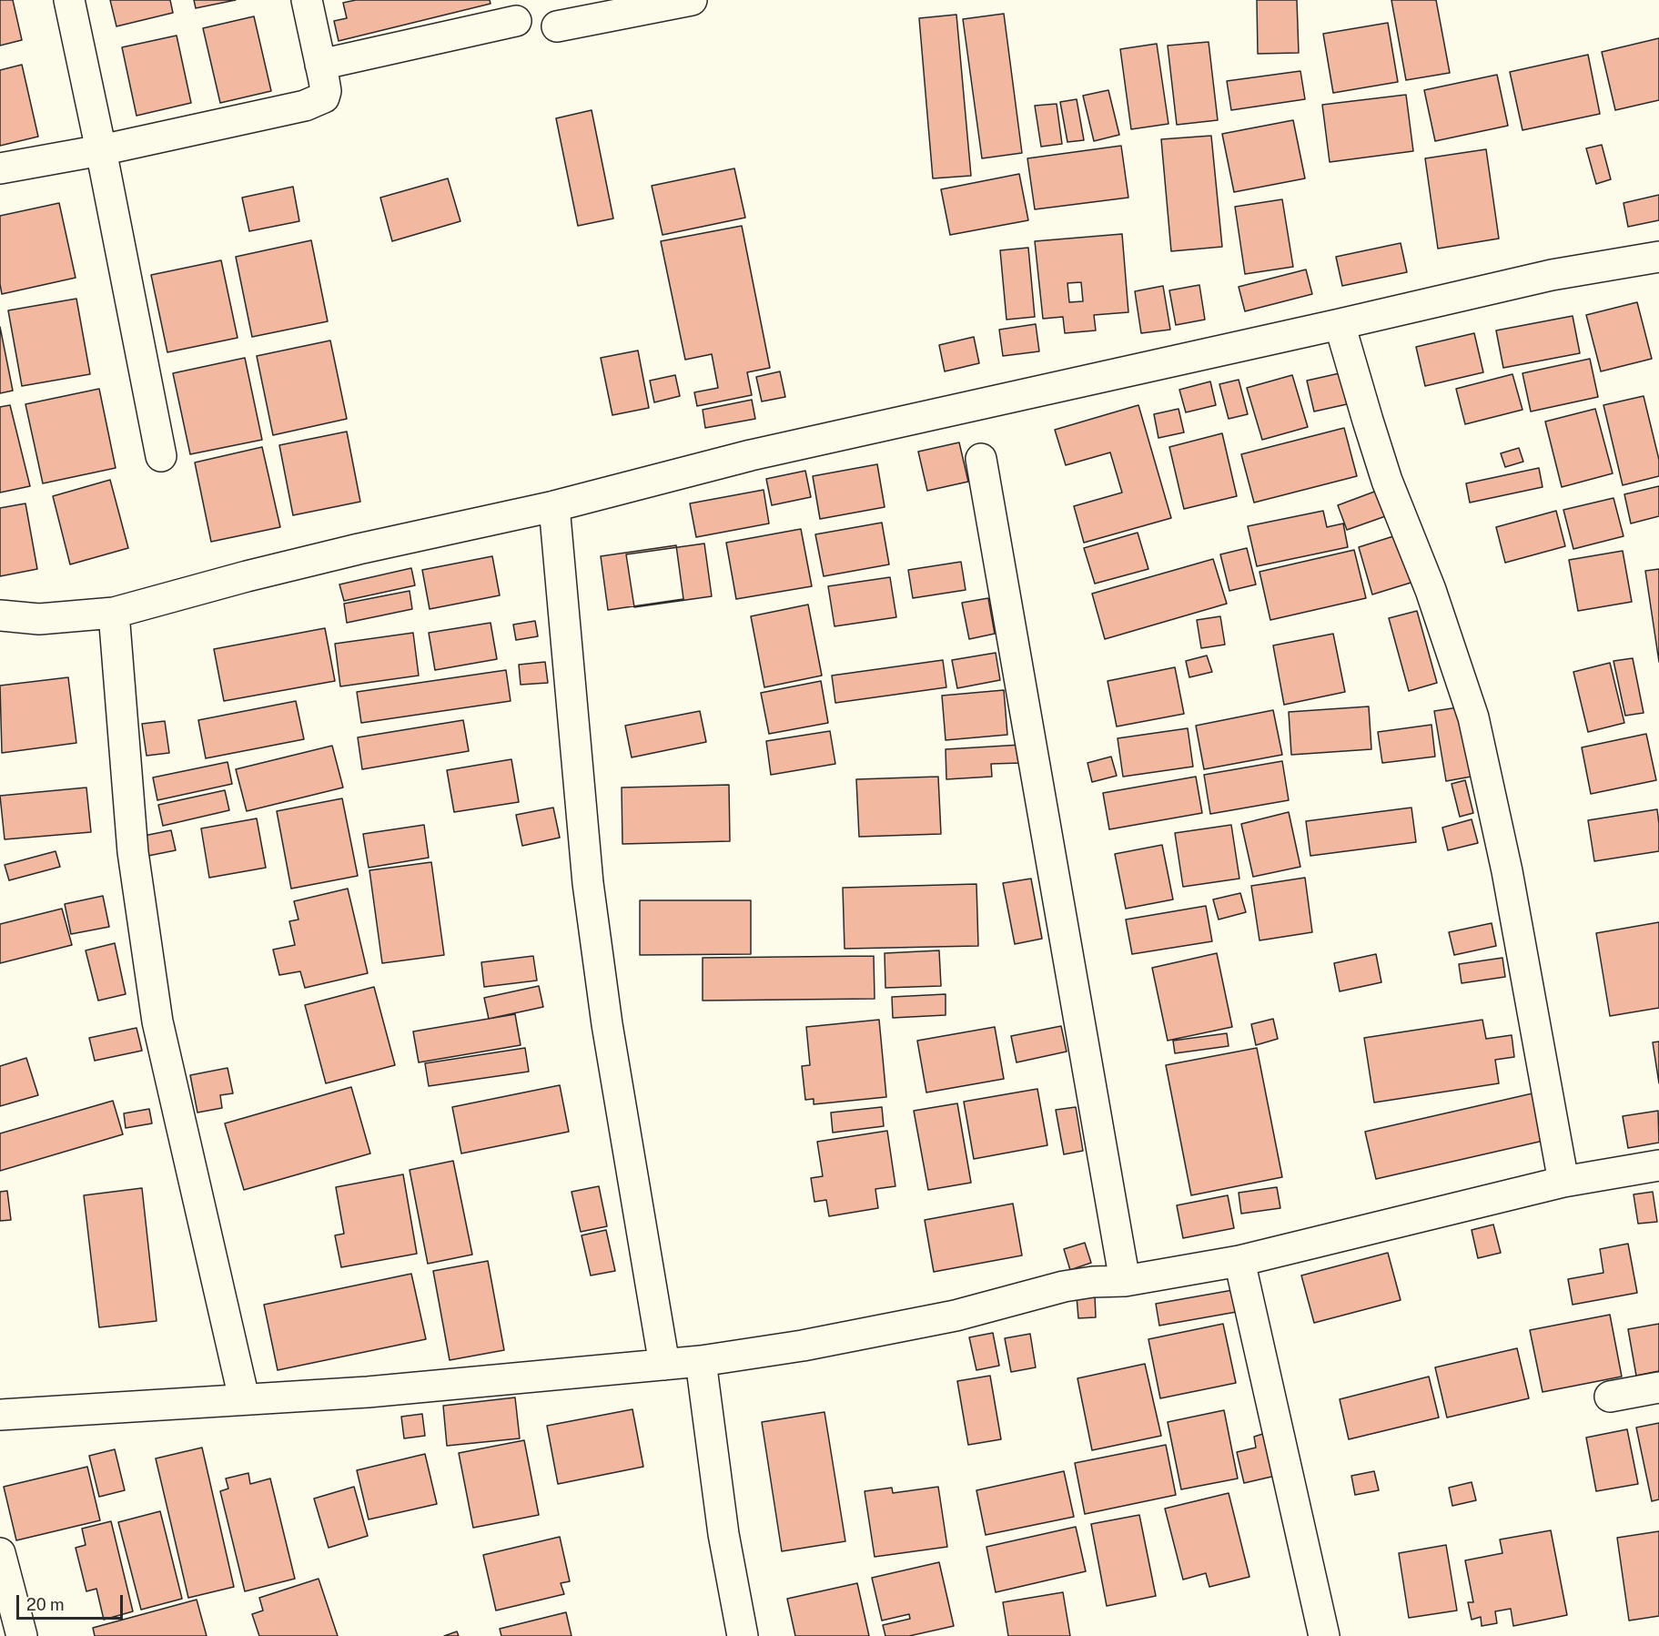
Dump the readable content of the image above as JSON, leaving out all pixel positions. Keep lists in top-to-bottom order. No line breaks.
{"scale_bar":"20 m"}
